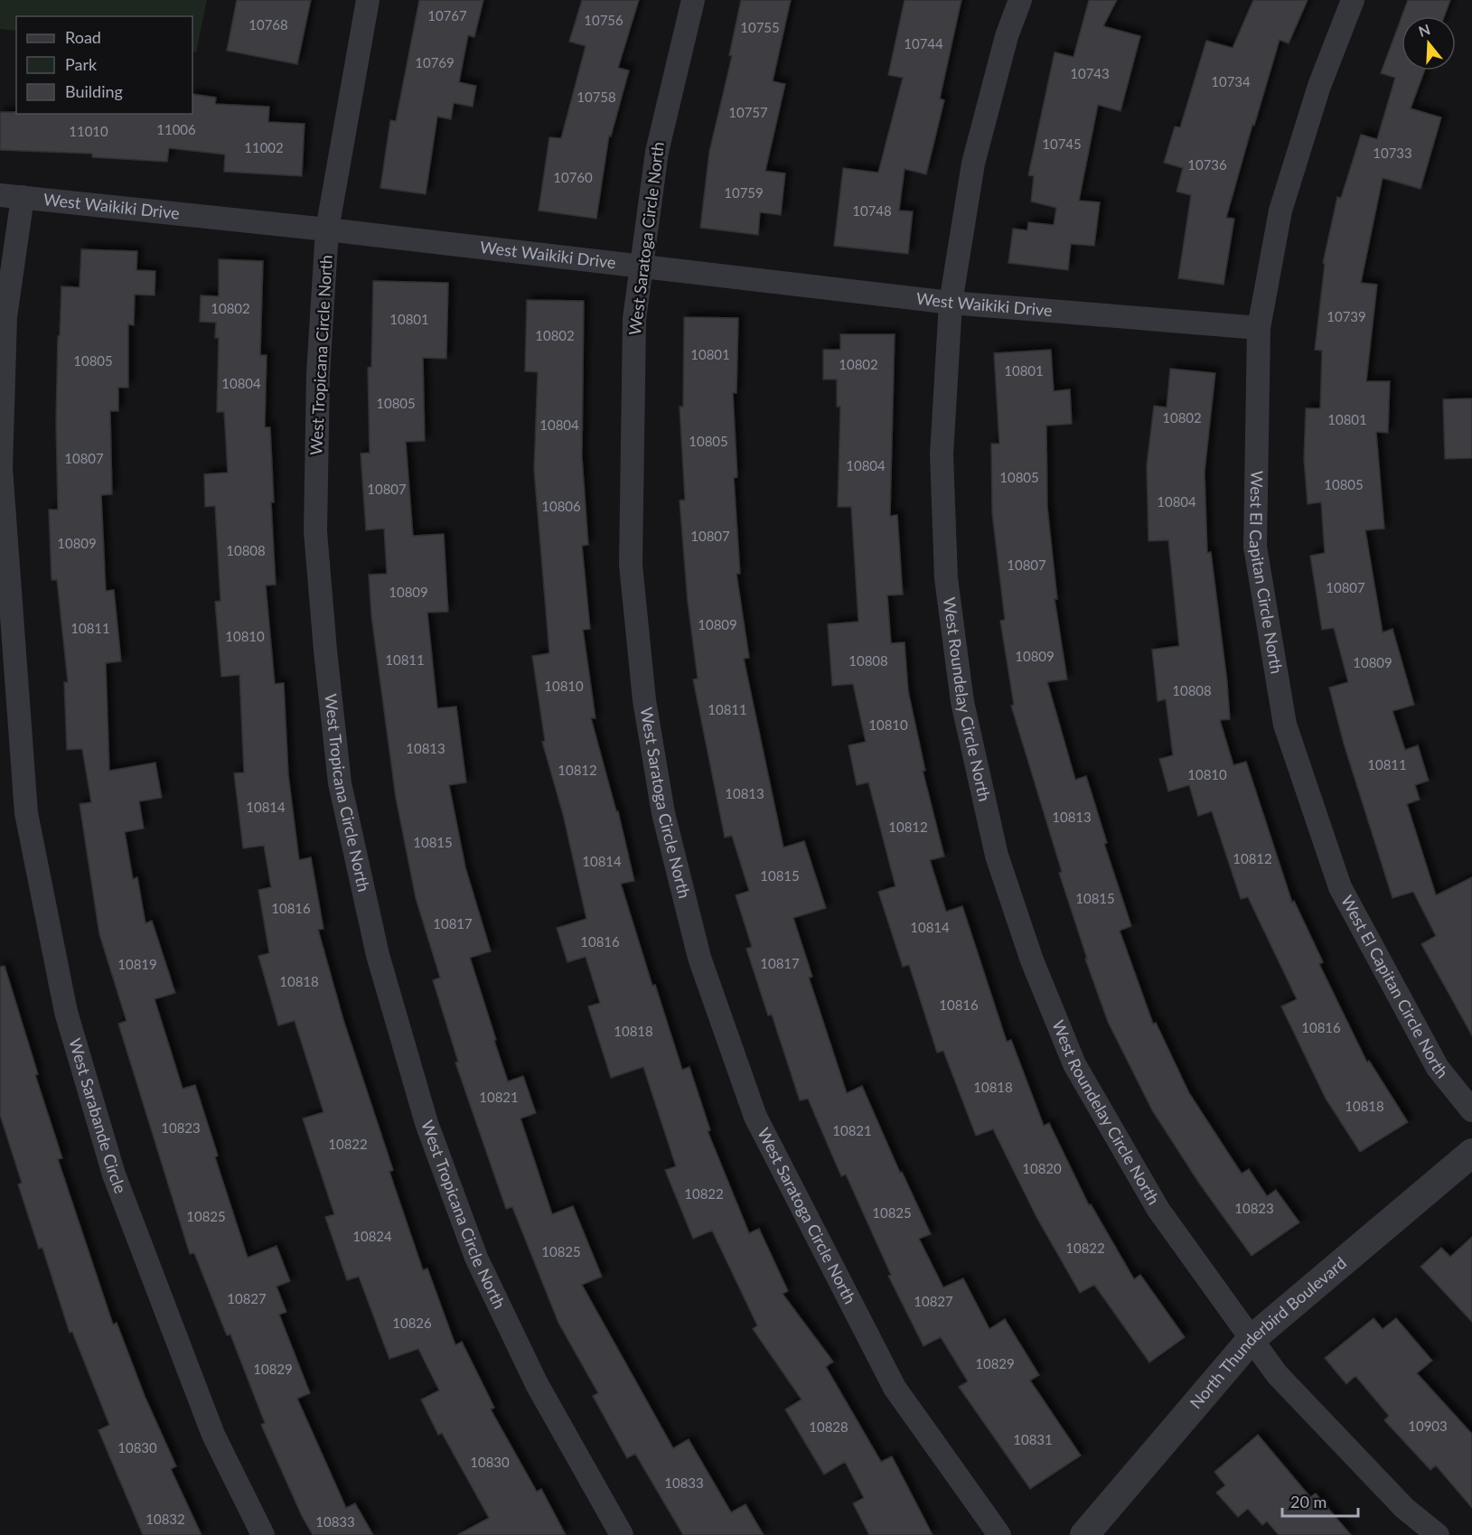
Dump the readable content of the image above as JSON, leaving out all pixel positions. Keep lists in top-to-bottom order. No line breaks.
{"streets":{"street":["West Waikiki Drive","West Saratoga Circle North","West Tropicana Circle North","West El Capitan Circle North","West Roundelay Circle North","West Sarabande Circle","North Thunderbird Boulevard"]},"crossings":[["West Waikiki Drive","West Saratoga Circle North"],["West Waikiki Drive","West Tropicana Circle North"],["West Waikiki Drive","West El Capitan Circle North"],["West Waikiki Drive","West Roundelay Circle North"],["West Waikiki Drive","West Sarabande Circle"],["West Roundelay Circle North","North Thunderbird Boulevard"]],"house_numbers":["10767","10756","10768","10755","10744","10769","10743","10734","10758","10757","11006","11010","10745","11002","10733","10736","10760","10759","10748","10802","10739","10801","10802","10801","10805","10802","10801","10804","10805","10802","10801","10804","10805","10807","10804","10805","10805","10807","10804","10806","10807","10809","10808","10807","10807","10809","10809","10811","10810","10809","10811","10808","10809","10810","10808","10811","10810","10813","10811","10812","10810","10813","10814","10813","10812","10815","10812","10814","10815","10815","10816","10817","10814","10816","10817","10819","10818","10816","10816","10818","10818","10821","10818","10823","10821","10822","10820","10822","10823","10825","10825","10824","10822","10825","10827","10827","10826","10829","10829","10903","10828","10831","10830","10830","10833","10832","10833"],"legend":["Road","Park","Building"],"scale_bar":"20 m","north":"top"}
